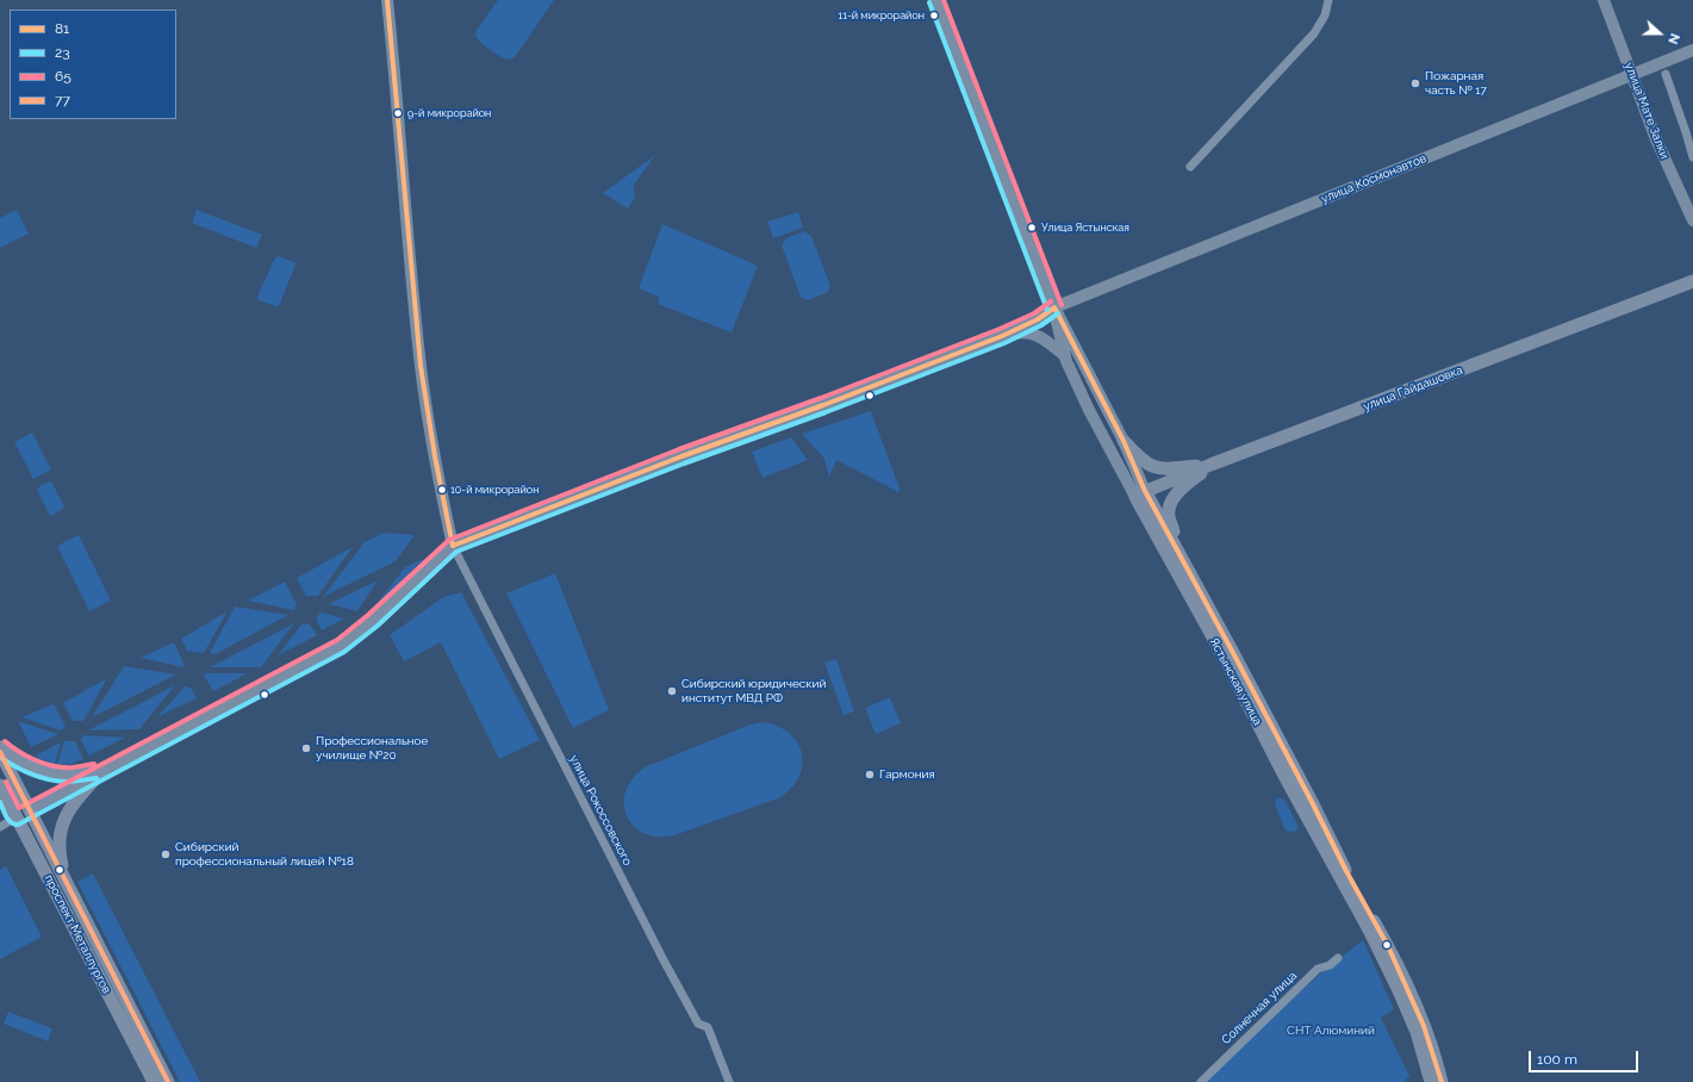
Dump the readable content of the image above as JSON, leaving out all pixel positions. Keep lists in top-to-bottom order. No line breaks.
{"streets":{"main road":["улица Мате Залки","улица Космонавтов","улица Гайдашовка","Ястынская улица","проспект Металлургов"],"street":["улица Рокоссовского","Солнечная улица"]},"crossings":[["улица Мате Залки","улица Космонавтов"],["улица Космонавтов","Ястынская улица"],["улица Гайдашовка","Ястынская улица"]],"parks":["СНТ Алюминий"],"places":["11-й микрорайон","Пожарная часть № 17","9-й микрорайон","Улица Ястынская","10-й микрорайон","Сибирский юридический институт МВД РФ","Профессиональное училище №20","Гармония","Сибирский профессиональный лицей №18"],"lines":["transit line 81","transit line 65","transit line 23","transit line 77"],"legend":["81","23","65","77"],"scale_bar":"100 m","north":"right"}
